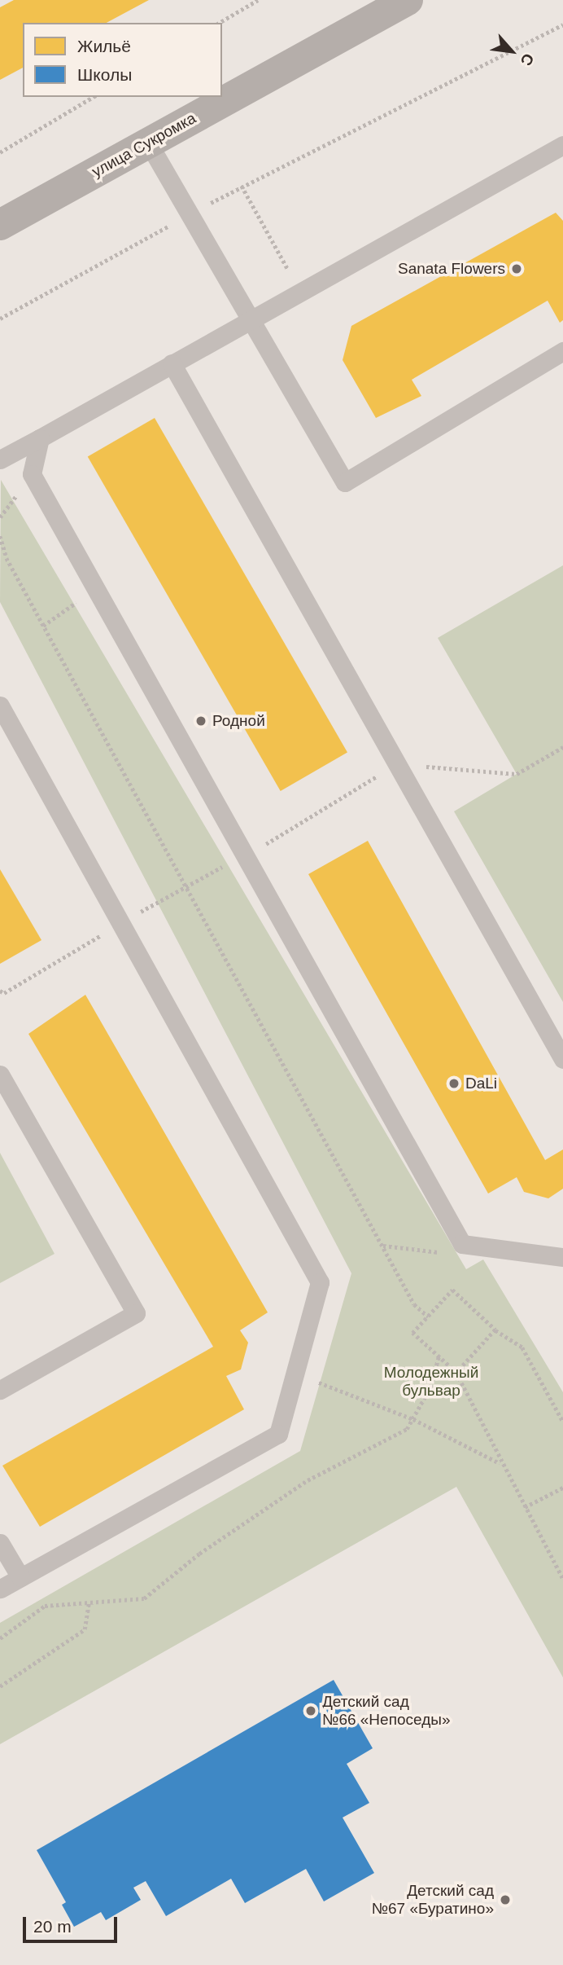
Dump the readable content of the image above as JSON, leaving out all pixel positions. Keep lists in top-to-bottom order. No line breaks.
{"streets":{"street":["улица Сукромка"]},"parks":["Молодежный бульвар"],"places":["Sanata Flowers","Родной","DaLi","Детский сад №66 «Непоседы»","Детский сад №67 «Буратино»"],"legend":["Жильё","Школы"],"scale_bar":"20 m","north":"bottom right"}
